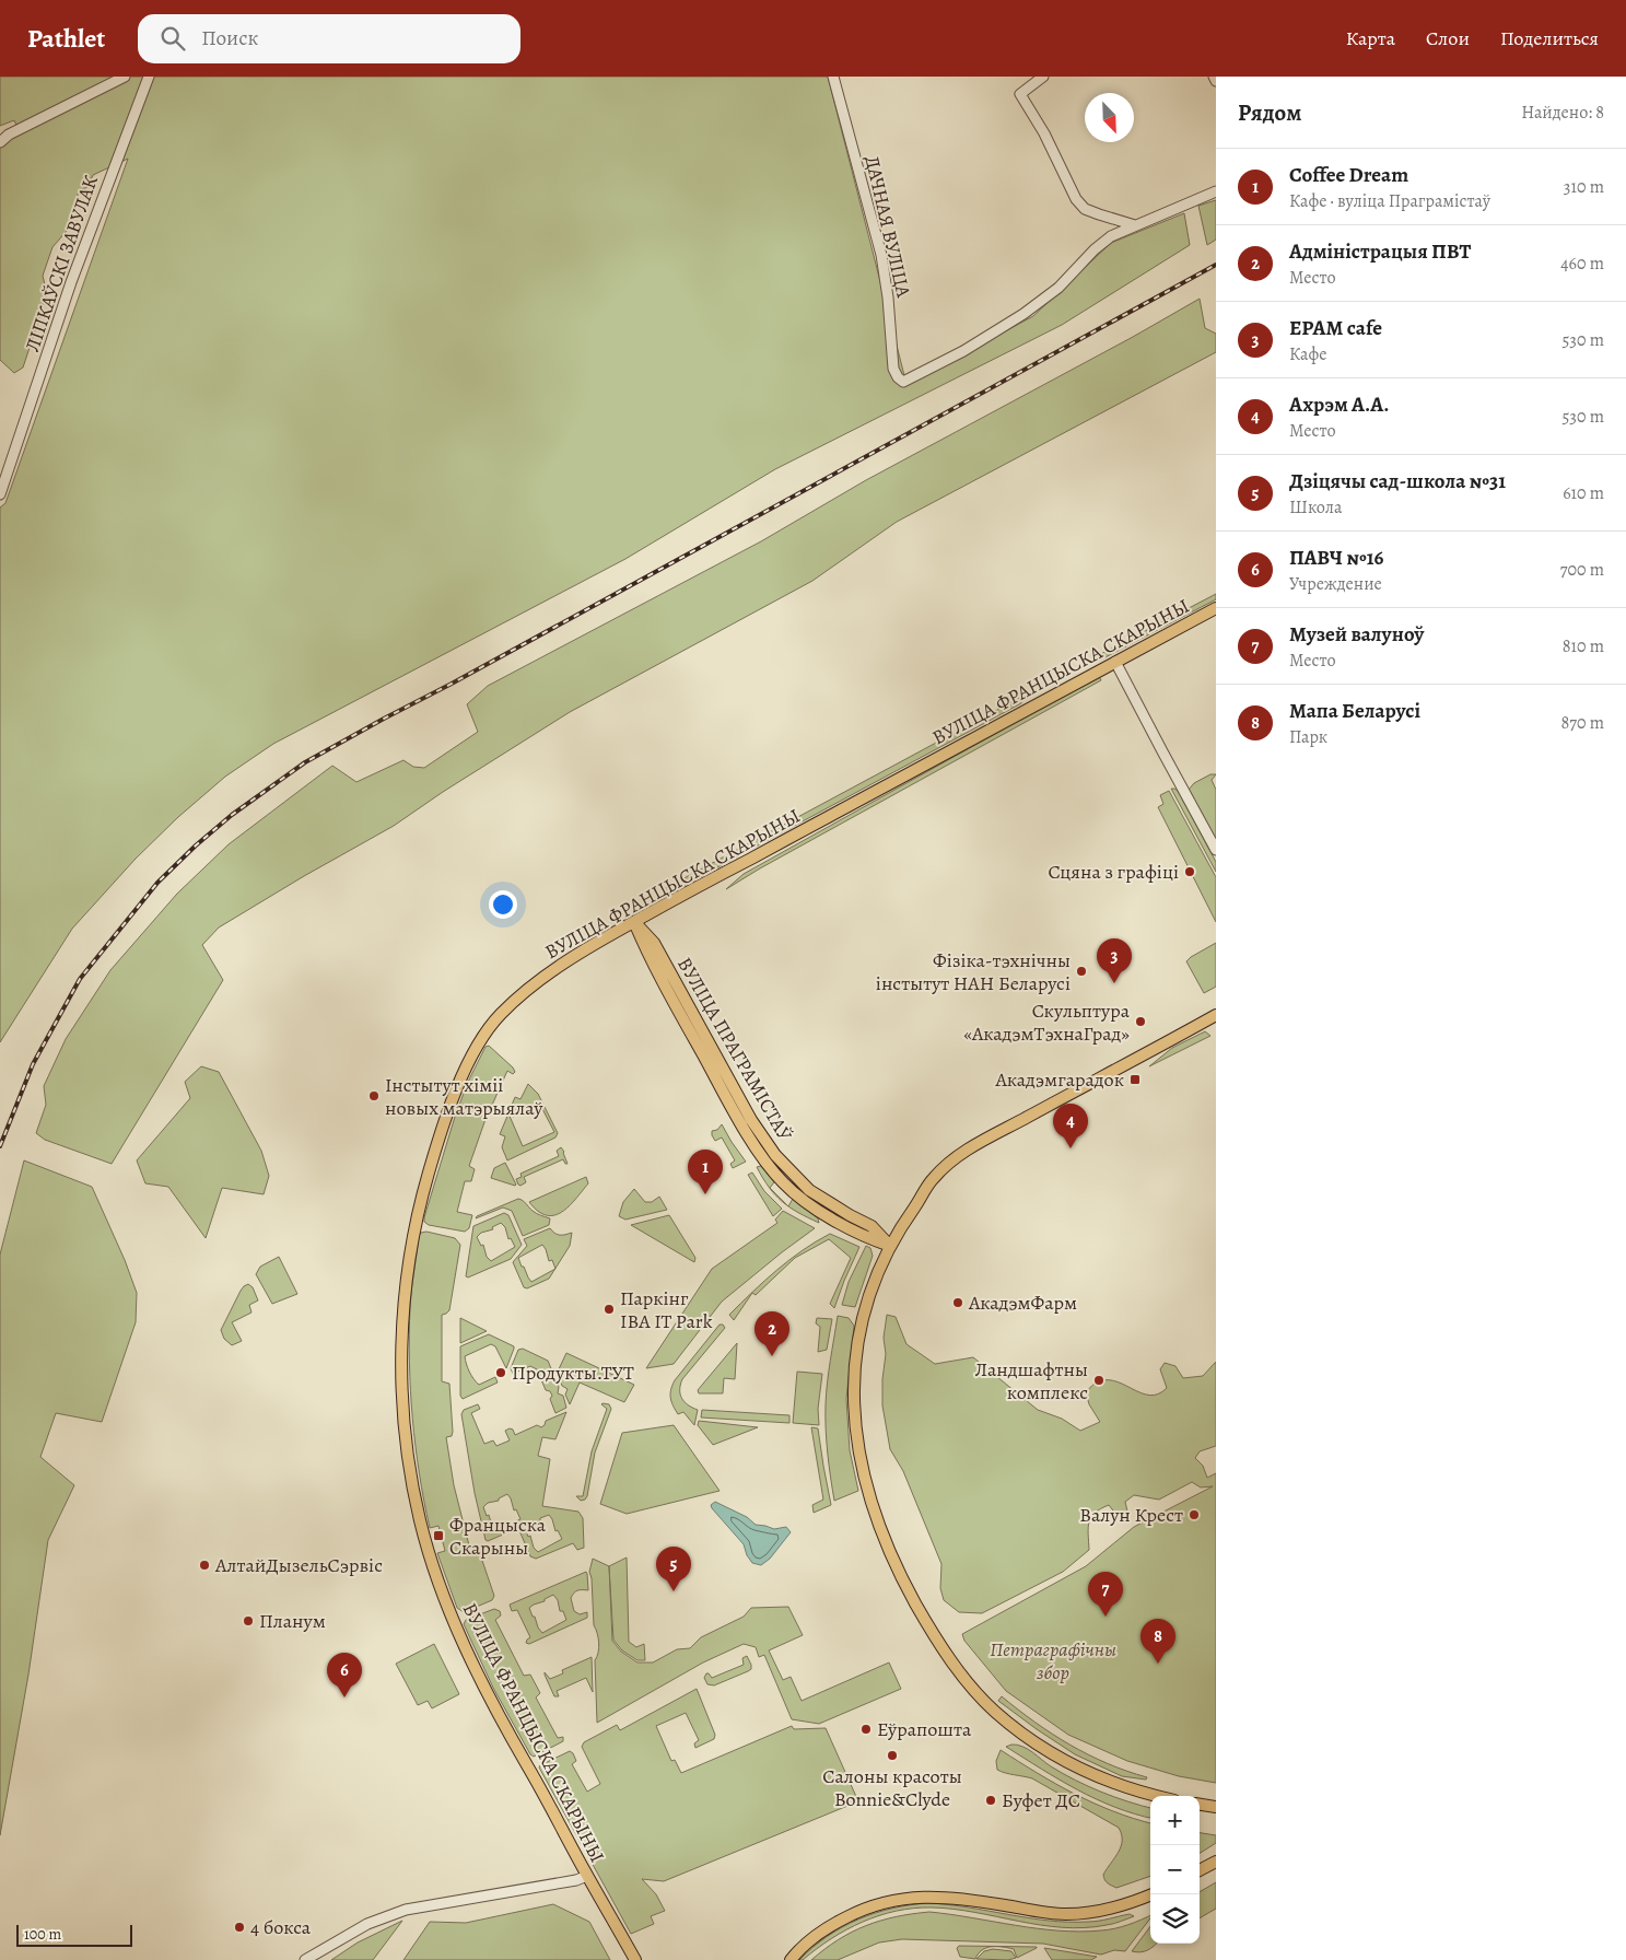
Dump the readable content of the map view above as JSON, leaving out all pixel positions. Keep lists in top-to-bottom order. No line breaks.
{"streets":{"main road":["ВУЛІЦА ФРАНЦЫСКА СКАРЫНЫ","ВУЛІЦА ПРАГРАМІСТАЎ"],"street":["ДАЧНАЯ ВУЛІЦА","ЛІПКАЎСКІ ЗАВУЛАК"]},"crossings":[["ВУЛІЦА ФРАНЦЫСКА СКАРЫНЫ","ВУЛІЦА ПРАГРАМІСТАЎ"]],"parks":["Петраграфічны збор"],"places":{"other":["Сцяна з графіці","Фізіка-тэхнічны інстытут НАН Беларусі","Скульптура «АкадэмТэхнаГрад»","Інстытут хіміі новых матэрыялаў","АкадэмФарм","Паркінг IBA IT Park","Продукты.ТУТ","Ландшафтны комплекс","Валун Крест","АлтайДызельСэрвіс","Планум","Еўрапошта","Салоны красоты Bonnie&Clyde","Буфет ДС","4 бокса"],"transit":["Акадэмгарадок","Францыска Скарыны"]},"scale_bar":"100 m","north":"bottom right","page":{"header":"Pathlet","search":"Поиск","nav":["Карта","Слои","Поделиться"],"heading":["Рядом","Найдено: 8"],"list":[{"mark":"1","name":"Coffee Dream","note":"Кафе · вуліца Праграмістаў","value":"310 m"},{"mark":"2","name":"Адміністрацыя ПВТ","note":"Место","value":"460 m"},{"mark":"3","name":"EPAM cafe","note":"Кафе","value":"530 m"},{"mark":"4","name":"Ахрэм А.А.","note":"Место","value":"530 m"},{"mark":"5","name":"Дзіцячы сад-школа №31","note":"Школа","value":"610 m"},{"mark":"6","name":"ПАВЧ №16","note":"Учреждение","value":"700 m"},{"mark":"7","name":"Музей валуноў","note":"Место","value":"810 m"},{"mark":"8","name":"Мапа Беларусі","note":"Парк","value":"870 m"}],"pins":["3","4","1","2","5","7","8","6"],"map_buttons":["+","−"],"scale":"100 m"}}
